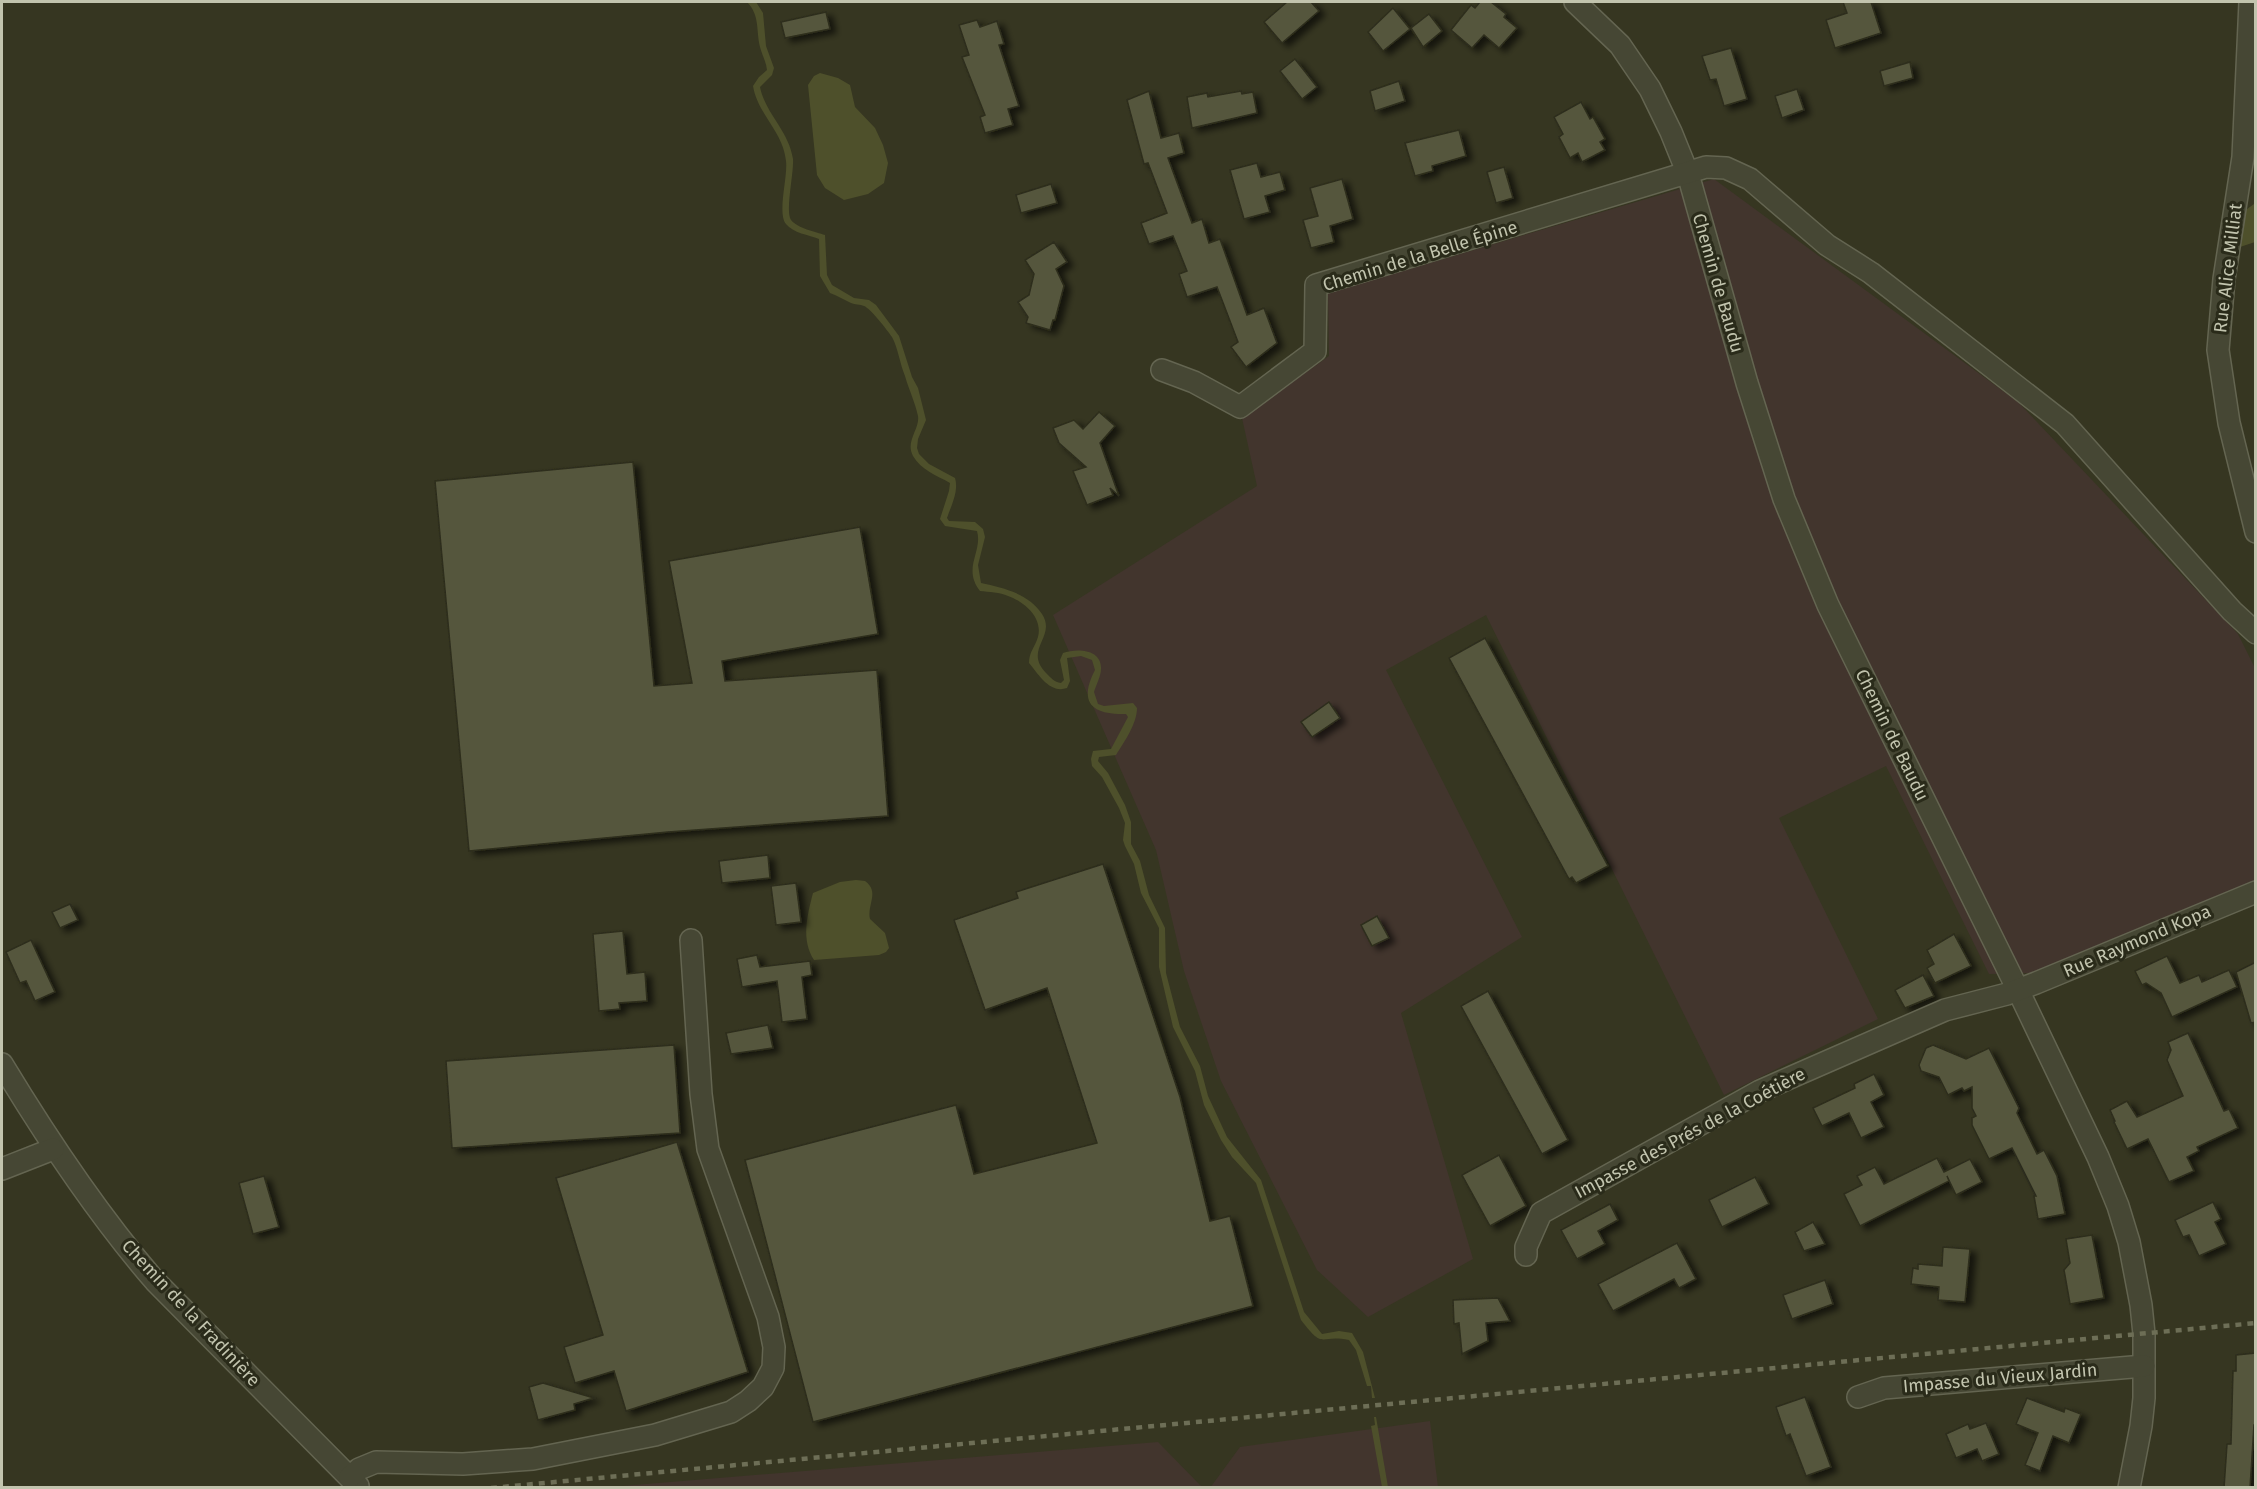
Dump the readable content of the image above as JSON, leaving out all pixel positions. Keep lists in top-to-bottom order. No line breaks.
{"streets":{"street":["Chemin de la Belle Épine","Rue Alice Milliat","Chemin de Baudu","Rue Raymond Kopa","Impasse des Prés de la Coétière","Chemin de la Fradinière","Impasse du Vieux Jardin"]},"crossings":[["Chemin de la Belle Épine","Chemin de Baudu"],["Chemin de Baudu","Rue Raymond Kopa"],["Chemin de Baudu","Impasse des Prés de la Coétière"],["Chemin de Baudu","Impasse du Vieux Jardin"],["Rue Raymond Kopa","Impasse des Prés de la Coétière"]]}
